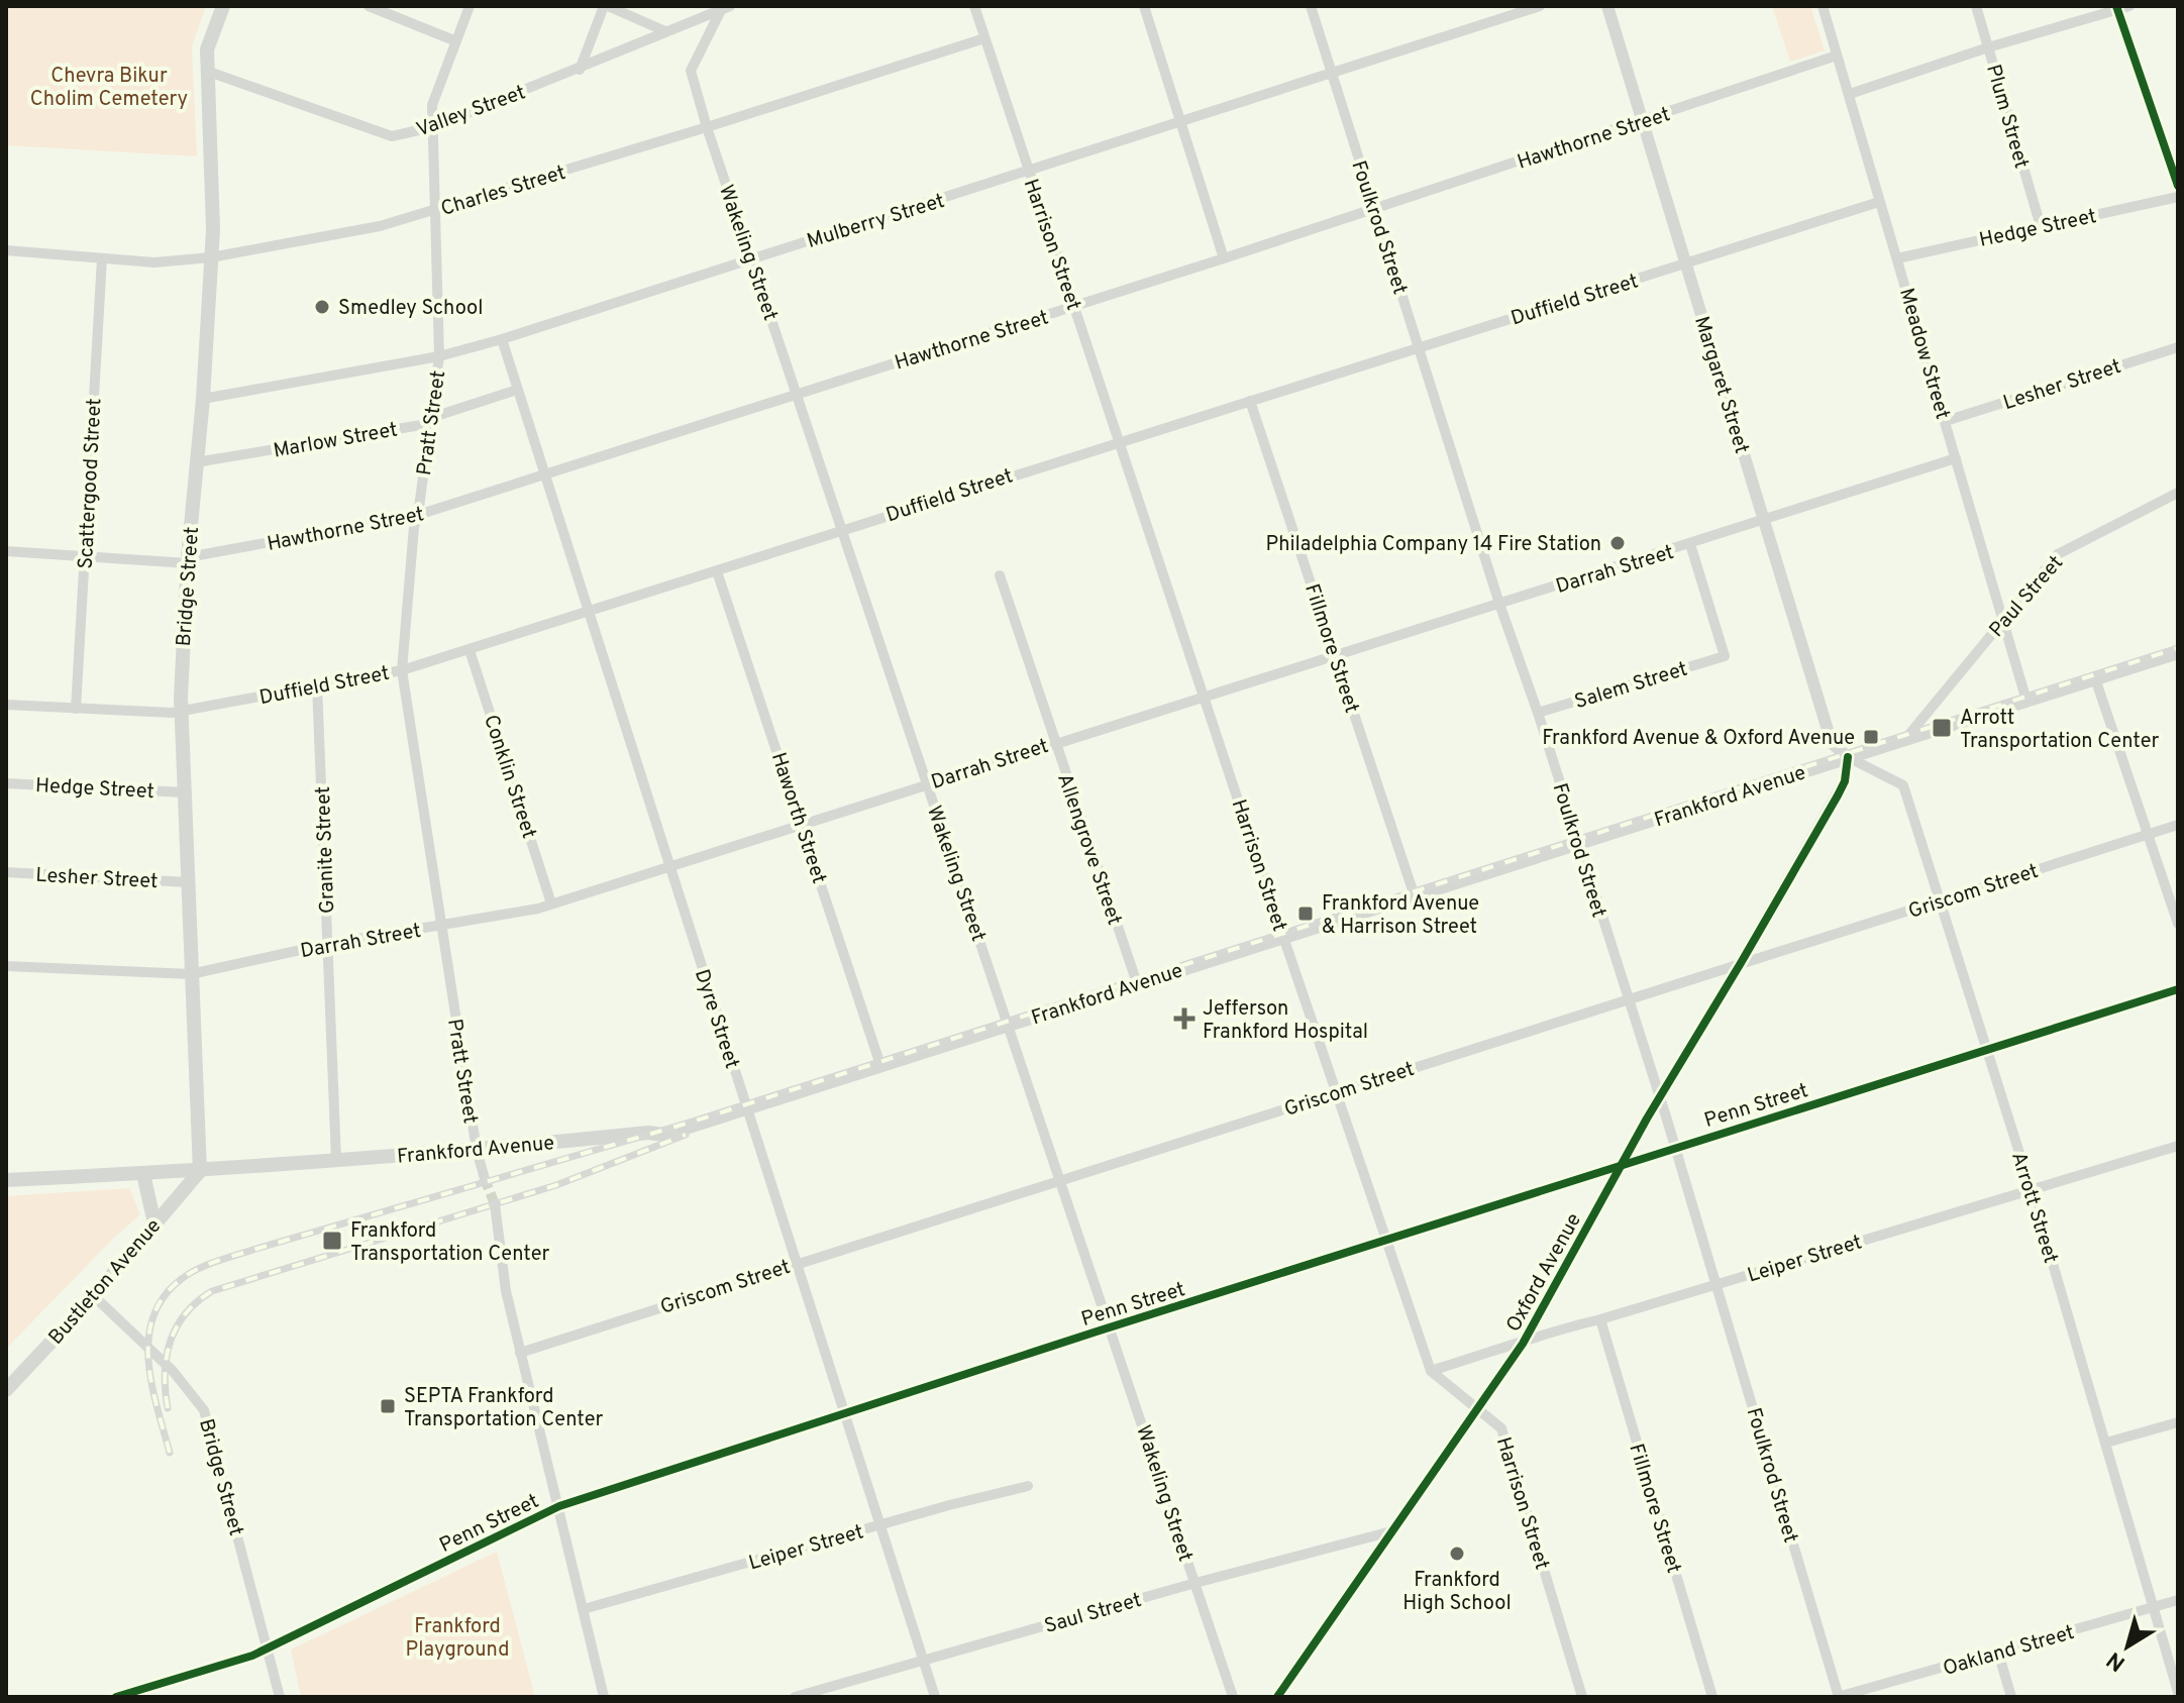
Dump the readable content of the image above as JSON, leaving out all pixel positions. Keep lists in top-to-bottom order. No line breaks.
{"streets":{"main road":["Bridge Street","Frankford Avenue","Bustleton Avenue"],"street":["Valley Street","Plum Street","Hawthorne Street","Charles Street","Mulberry Street","Foulkrod Street","Hedge Street","Harrison Street","Wakeling Street","Duffield Street","Meadow Street","Lesher Street","Margaret Street","Pratt Street","Marlow Street","Scattergood Street","Darrah Street","Paul Street","Fillmore Street","Salem Street","Conklin Street","Haworth Street","Allengrove Street","Granite Street","Griscom Street","Dyre Street","Penn Street","Arrott Street","Leiper Street","Oxford Avenue","Saul Street","Oakland Street"]},"crossings":[["Valley Street","Wakeling Street"],["Valley Street","Pratt Street"],["Valley Street","Bridge Street"],["Plum Street","Hedge Street"],["Hawthorne Street","Foulkrod Street"],["Hawthorne Street","Harrison Street"],["Hawthorne Street","Wakeling Street"],["Hawthorne Street","Meadow Street"],["Hawthorne Street","Margaret Street"],["Hawthorne Street","Pratt Street"],["Hawthorne Street","Scattergood Street"],["Hawthorne Street","Bridge Street"],["Hawthorne Street","Dyre Street"],["Charles Street","Harrison Street"],["Charles Street","Wakeling Street"],["Charles Street","Pratt Street"],["Charles Street","Scattergood Street"],["Charles Street","Bridge Street"],["Mulberry Street","Foulkrod Street"],["Mulberry Street","Harrison Street"],["Mulberry Street","Wakeling Street"],["Mulberry Street","Pratt Street"],["Mulberry Street","Bridge Street"],["Mulberry Street","Dyre Street"],["Foulkrod Street","Duffield Street"],["Foulkrod Street","Darrah Street"],["Foulkrod Street","Salem Street"],["Foulkrod Street","Frankford Avenue"],["Foulkrod Street","Griscom Street"],["Foulkrod Street","Penn Street"],["Foulkrod Street","Leiper Street"],["Foulkrod Street","Oxford Avenue"],["Foulkrod Street","Oakland Street"],["Hedge Street","Meadow Street"],["Hedge Street","Bridge Street"],["Harrison Street","Duffield Street"],["Harrison Street","Darrah Street"],["Harrison Street","Frankford Avenue"],["Harrison Street","Griscom Street"],["Harrison Street","Penn Street"],["Harrison Street","Leiper Street"],["Harrison Street","Oxford Avenue"],["Wakeling Street","Duffield Street"],["Wakeling Street","Darrah Street"],["Wakeling Street","Frankford Avenue"],["Wakeling Street","Griscom Street"],["Wakeling Street","Penn Street"],["Wakeling Street","Saul Street"],["Duffield Street","Meadow Street"],["Duffield Street","Margaret Street"],["Duffield Street","Pratt Street"],["Duffield Street","Scattergood Street"],["Duffield Street","Bridge Street"],["Duffield Street","Fillmore Street"],["Duffield Street","Conklin Street"],["Duffield Street","Haworth Street"],["Duffield Street","Granite Street"],["Duffield Street","Dyre Street"],["Meadow Street","Lesher Street"],["Meadow Street","Darrah Street"],["Meadow Street","Paul Street"],["Meadow Street","Frankford Avenue"],["Lesher Street","Bridge Street"],["Margaret Street","Darrah Street"],["Margaret Street","Frankford Avenue"],["Margaret Street","Arrott Street"],["Margaret Street","Oxford Avenue"],["Pratt Street","Marlow Street"],["Pratt Street","Darrah Street"],["Pratt Street","Frankford Avenue"],["Marlow Street","Bridge Street"],["Marlow Street","Dyre Street"],["Darrah Street","Bridge Street"],["Darrah Street","Fillmore Street"],["Darrah Street","Salem Street"],["Darrah Street","Conklin Street"],["Darrah Street","Haworth Street"],["Darrah Street","Allengrove Street"],["Darrah Street","Granite Street"],["Darrah Street","Dyre Street"],["Bridge Street","Frankford Avenue"],["Bridge Street","Penn Street"],["Bridge Street","Bustleton Avenue"],["Paul Street","Frankford Avenue"],["Fillmore Street","Frankford Avenue"],["Fillmore Street","Leiper Street"],["Frankford Avenue","Haworth Street"],["Frankford Avenue","Allengrove Street"],["Frankford Avenue","Granite Street"],["Frankford Avenue","Dyre Street"],["Frankford Avenue","Arrott Street"],["Frankford Avenue","Oxford Avenue"],["Frankford Avenue","Bustleton Avenue"],["Griscom Street","Dyre Street"],["Griscom Street","Arrott Street"],["Griscom Street","Oxford Avenue"],["Dyre Street","Penn Street"],["Dyre Street","Leiper Street"],["Dyre Street","Saul Street"],["Penn Street","Arrott Street"],["Penn Street","Oxford Avenue"],["Arrott Street","Leiper Street"],["Arrott Street","Oxford Avenue"],["Arrott Street","Oakland Street"],["Leiper Street","Oxford Avenue"],["Oxford Avenue","Saul Street"]],"parks":["Chevra Bikur Cholim Cemetery","Frankford Playground"],"places":{"other":["Smedley School","Philadelphia Company 14 Fire Station","Frankford High School"],"transit":["Arrott Transportation Center","Frankford Avenue & Oxford Avenue","Frankford Avenue & Harrison Street","Frankford Transportation Center","SEPTA Frankford Transportation Center"],"health":["Jefferson Frankford Hospital"]},"north":"bottom left"}
